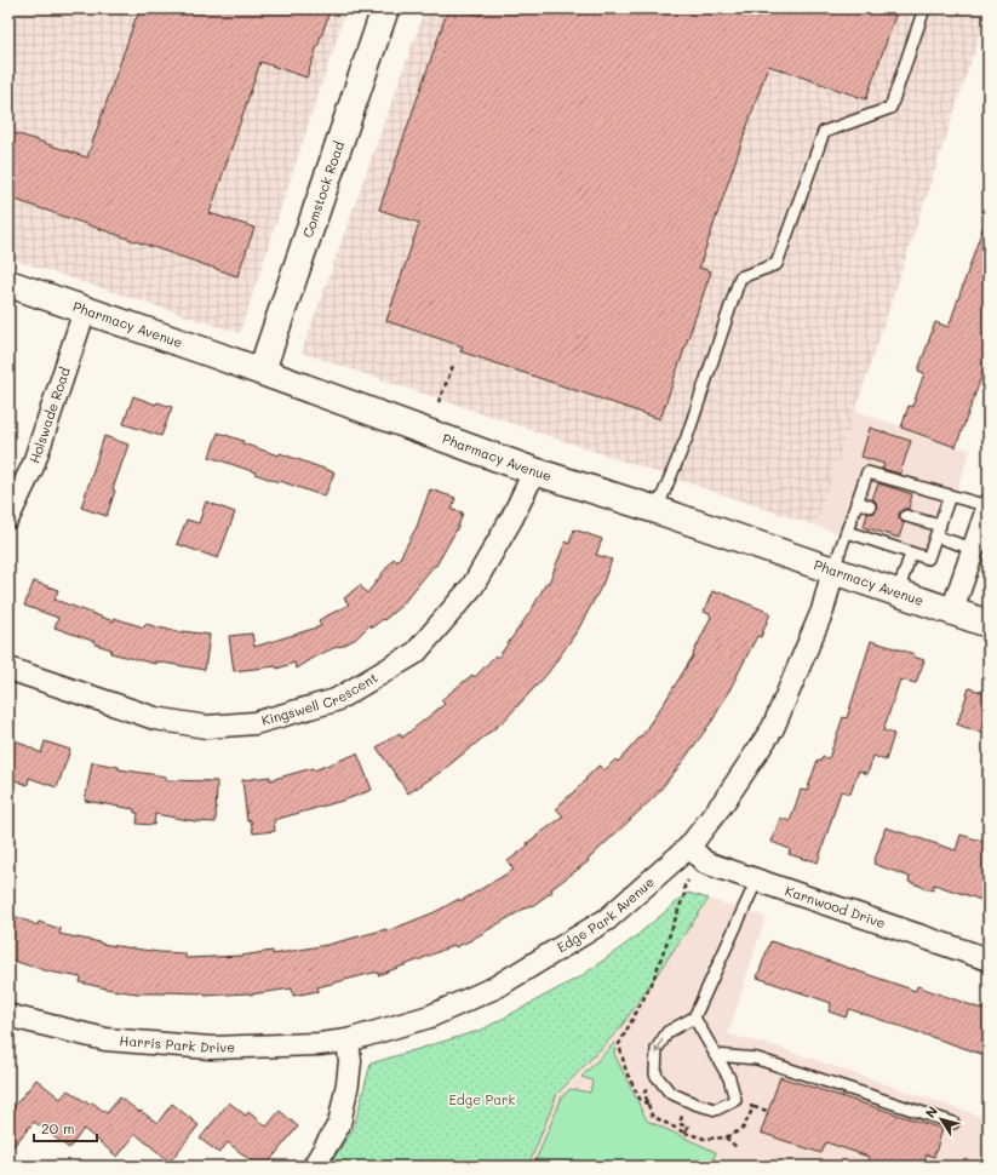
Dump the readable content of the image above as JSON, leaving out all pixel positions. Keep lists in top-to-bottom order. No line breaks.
{"streets":{"street":["Comstock Road","Pharmacy Avenue","Holswade Road","Kingswell Crescent","Karnwood Drive","Edge Park Avenue","Harris Park Drive"]},"crossings":[["Comstock Road","Pharmacy Avenue"],["Pharmacy Avenue","Holswade Road"],["Pharmacy Avenue","Kingswell Crescent"],["Pharmacy Avenue","Edge Park Avenue"],["Karnwood Drive","Edge Park Avenue"],["Edge Park Avenue","Harris Park Drive"]],"parks":["Edge Park"],"scale_bar":"20 m","north":"top left"}
